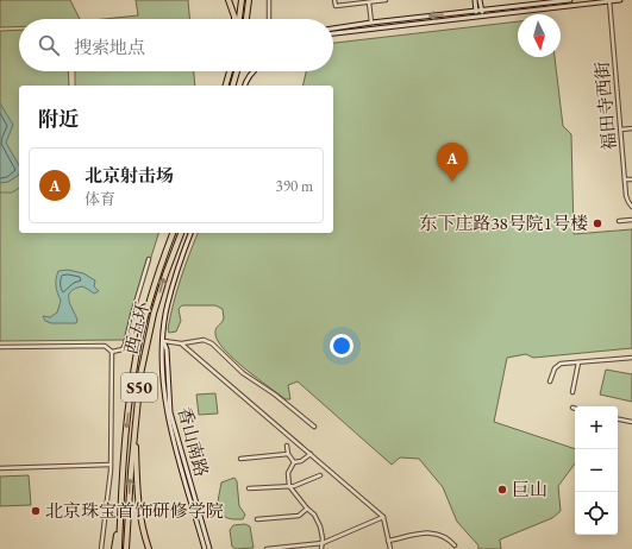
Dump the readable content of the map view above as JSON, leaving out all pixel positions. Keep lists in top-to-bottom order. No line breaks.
{"streets":{"highway":["西五环","S50"],"main road":["香山南路"],"street":["福田寺西街"]},"places":["东下庄路38号院1号楼","巨山","北京珠宝首饰研修学院"],"north":"bottom","page":{"search":"搜索地点","heading":"附近","pins":"A","list":[{"mark":"A","name":"北京射击场","note":"体育","value":"390 m"}],"map_buttons":["+","−"]}}
